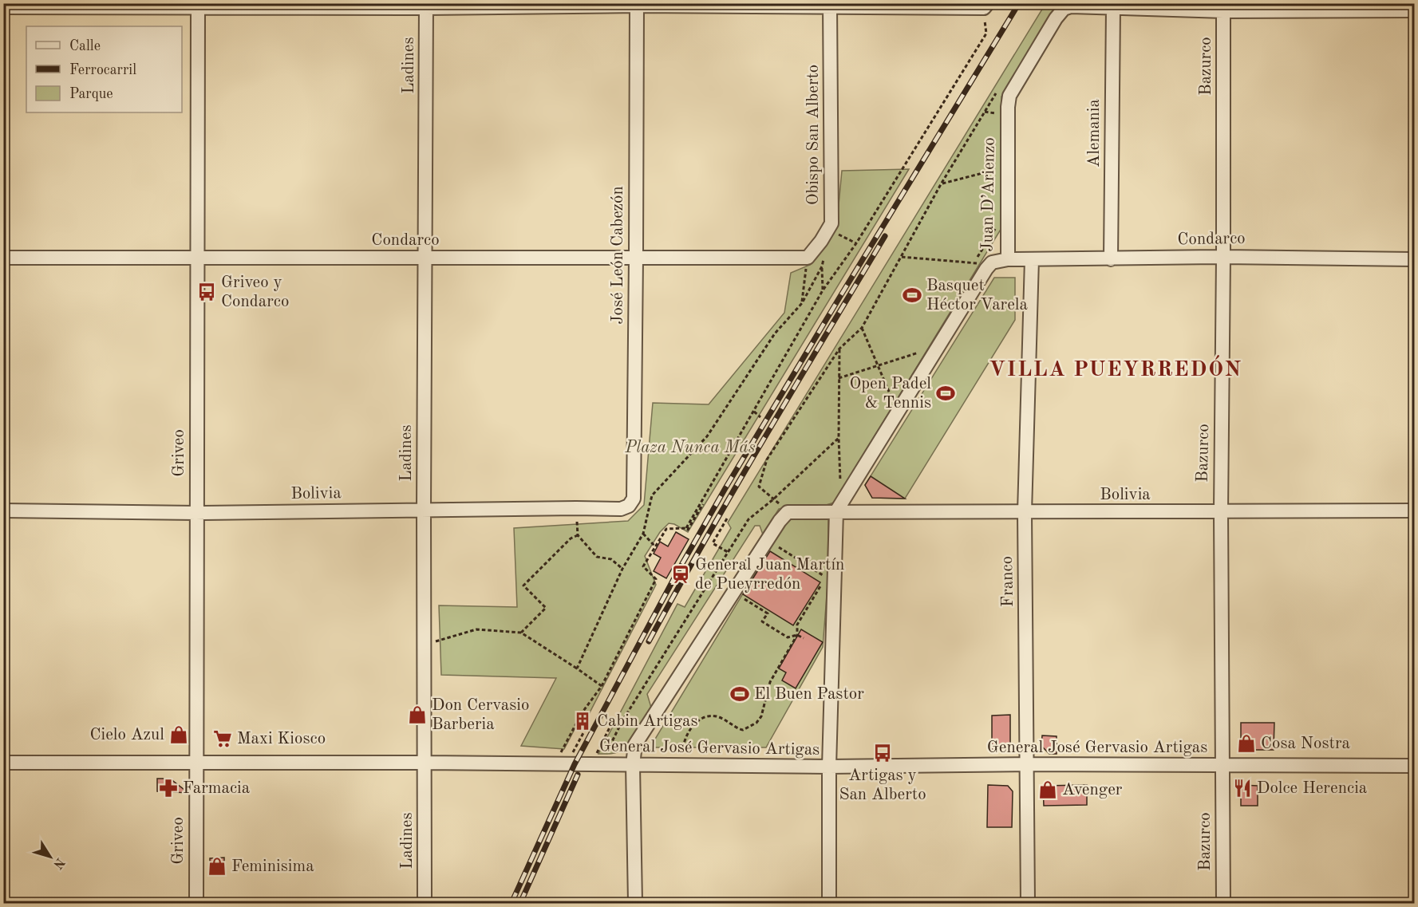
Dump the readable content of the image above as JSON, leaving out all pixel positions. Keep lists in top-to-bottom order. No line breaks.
{"streets":{"street":["Ladines","Bazurco","Alemania","Obispo San Alberto","Juan D’Arienzo","Condarco","José León Cabezón","Griveo","Bolivia","Franco","General José Gervasio Artigas"]},"crossings":[["Ladines","Condarco"],["Ladines","Bolivia"],["Ladines","General José Gervasio Artigas"],["Bazurco","Condarco"],["Bazurco","Bolivia"],["Bazurco","General José Gervasio Artigas"],["Alemania","Juan D’Arienzo"],["Alemania","Condarco"],["Obispo San Alberto","Condarco"],["Juan D’Arienzo","Condarco"],["Juan D’Arienzo","Bolivia"],["Condarco","José León Cabezón"],["Condarco","Griveo"],["Condarco","Franco"],["José León Cabezón","Bolivia"],["Griveo","Bolivia"],["Griveo","General José Gervasio Artigas"],["Bolivia","Franco"],["Franco","General José Gervasio Artigas"]],"districts":["VILLA PUEYRREDÓN"],"parks":["Plaza Nunca Más"],"places":{"bus stop":["Griveo y Condarco","Artigas y San Alberto"],"sports":["Basquet Héctor Varela","Open Padel & Tennis","El Buen Pastor"],"station":["General Juan Martín de Pueyrredón"],"shop":["Don Cervasio Barberia","Cielo Azul","Cosa Nostra","Avenger","Feminisima"],"building":["Cabin Artigas"],"supermarket":["Maxi Kiosco"],"pharmacy":["Farmacia"],"restaurant":["Dolce Herencia"]},"legend":["Calle","Ferrocarril","Parque"],"north":"bottom right"}
